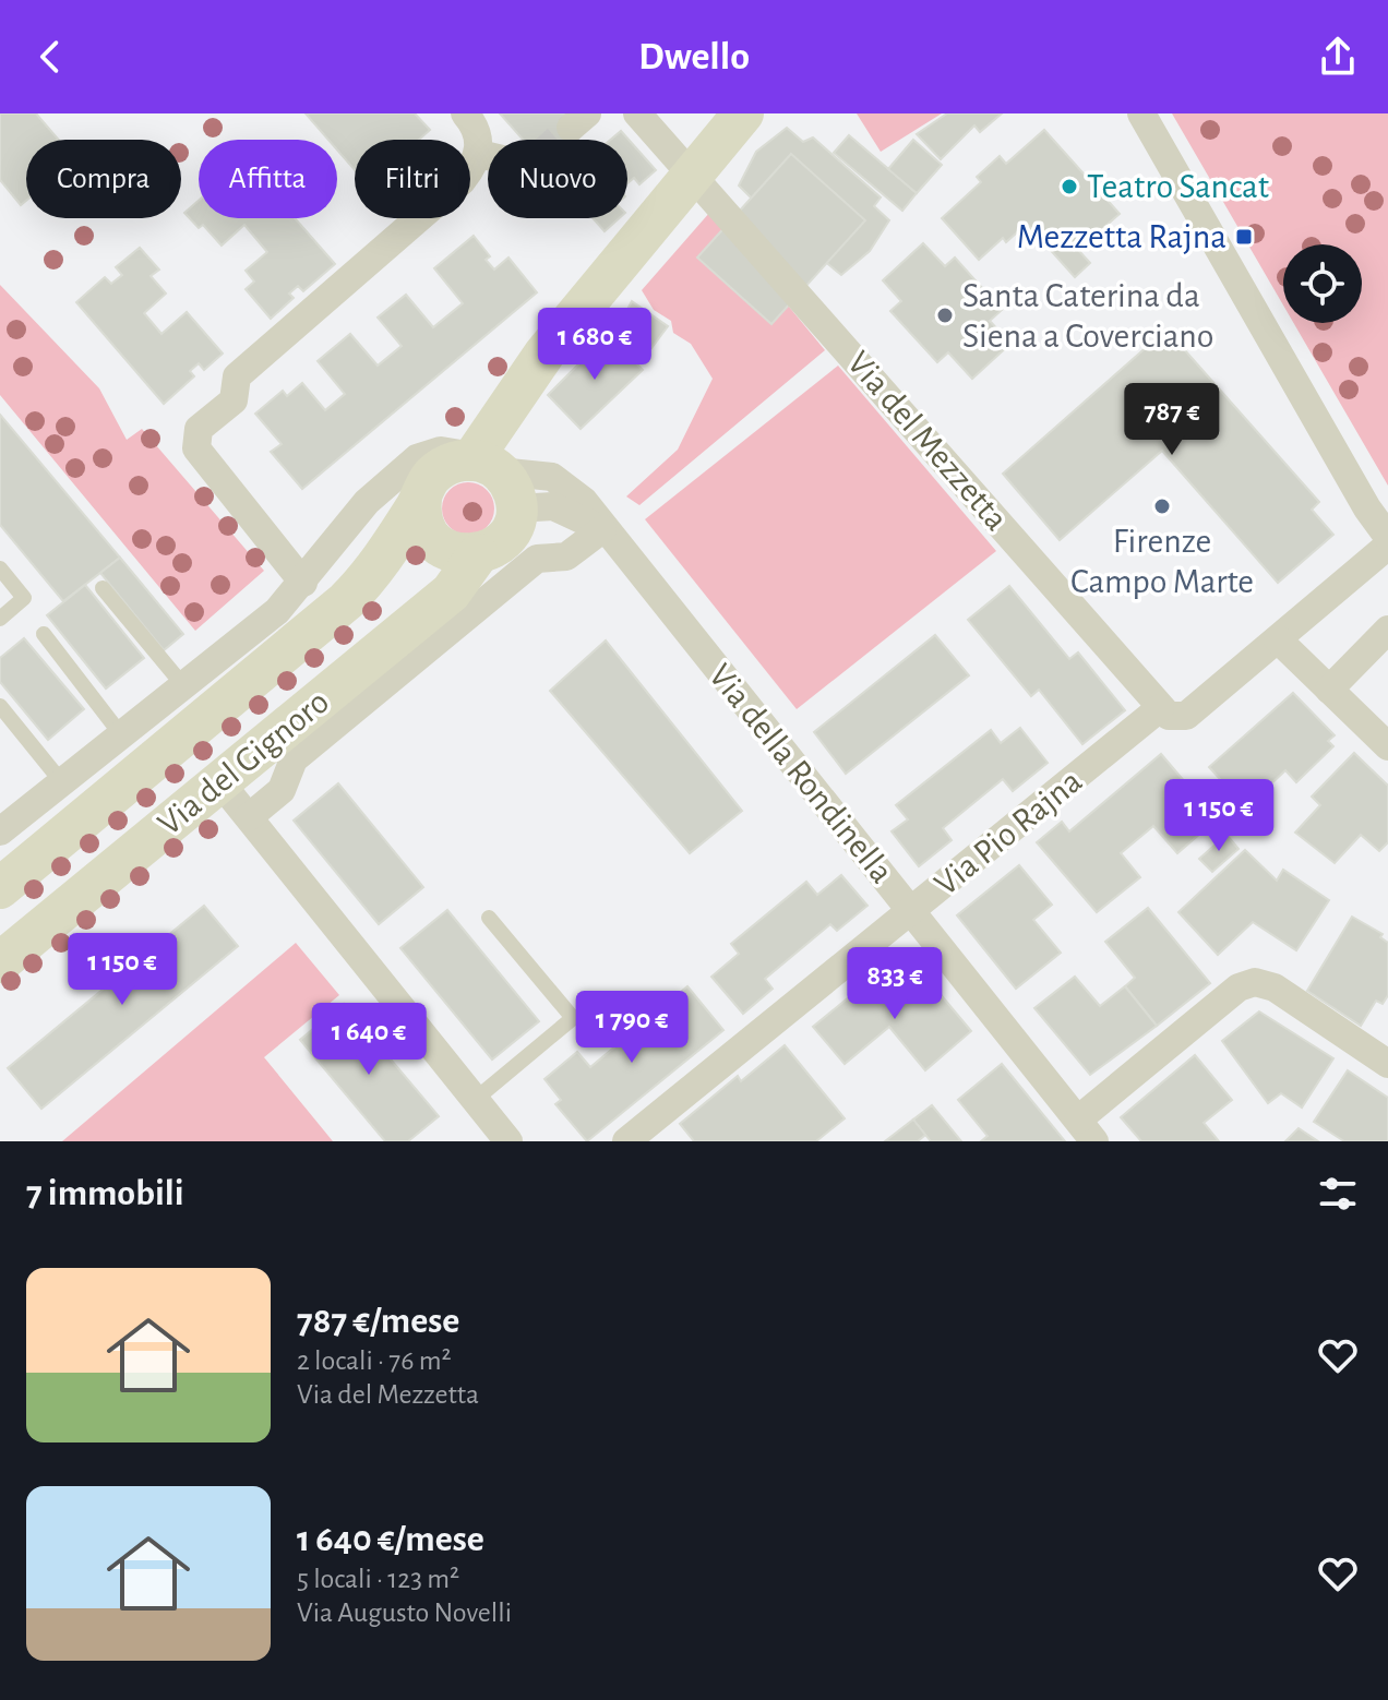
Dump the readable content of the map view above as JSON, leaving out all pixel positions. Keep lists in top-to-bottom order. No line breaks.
{"streets":{"main road":["Via del Gignoro"],"street":["Via del Mezzetta","Via della Rondinella","Via Pio Rajna"]},"crossings":[["Via del Mezzetta","Via Pio Rajna"],["Via del Gignoro","Via della Rondinella"],["Via della Rondinella","Via Pio Rajna"]],"places":{"other":["Teatro Sancat","Santa Caterina da Siena a Coverciano","Firenze Campo Marte"],"transit":["Mezzetta Rajna"]},"page":{"header":"Dwello","chip":["Compra","Affitta","Filtri","Nuovo"],"price":["1 680 €","787 €","1 150 €","1 150 €","833 €","1 790 €","1 640 €"],"heading":"7 immobili","list":[{"name":"787 €/mese","note":"2 locali · 76 m² · Via del Mezzetta"},{"name":"1 640 €/mese","note":"5 locali · 123 m² · Via Augusto Novelli"}]}}
